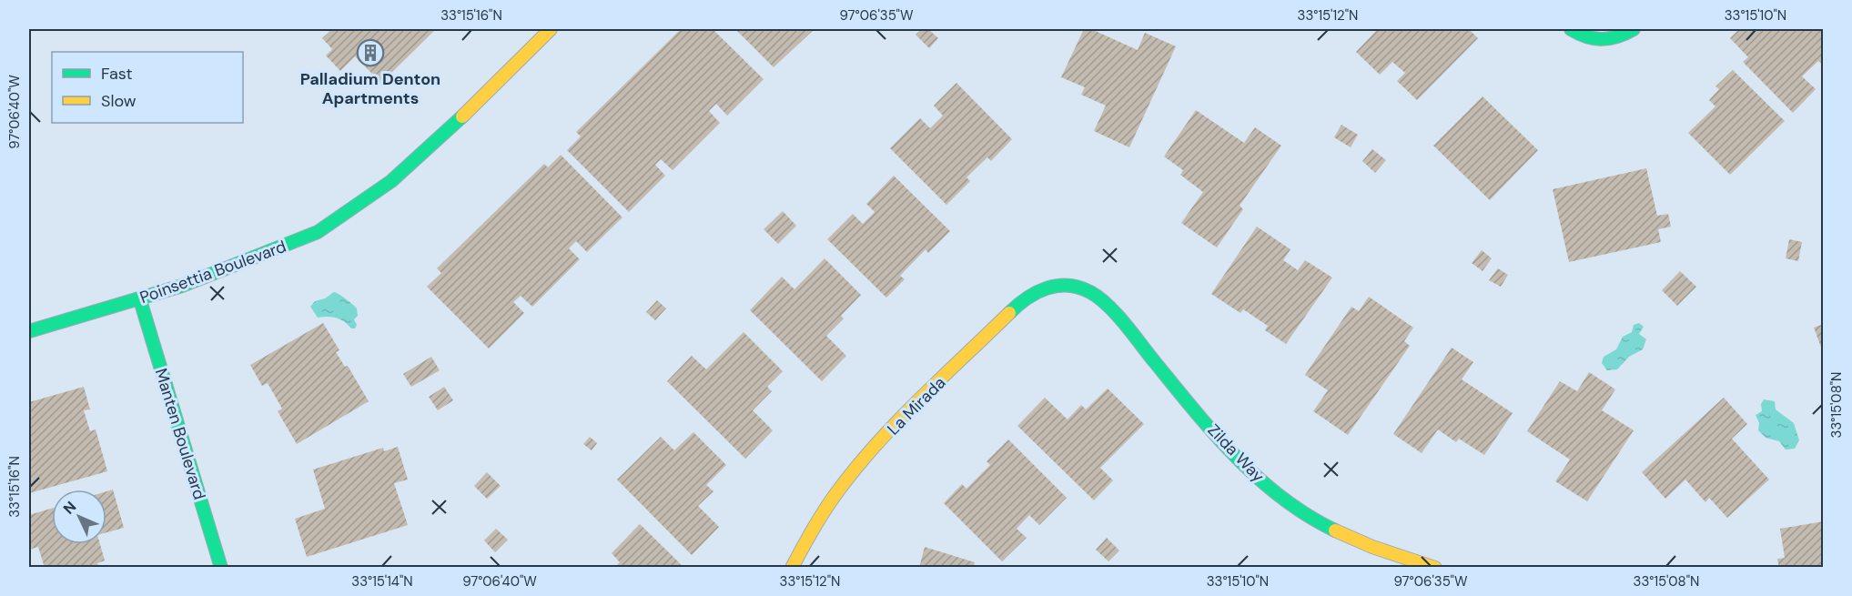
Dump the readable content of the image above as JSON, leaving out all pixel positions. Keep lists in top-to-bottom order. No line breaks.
{"streets":{"street":["Poinsettia Boulevard","La Mirada","Manten Boulevard","Zilda Way"]},"crossings":[["Poinsettia Boulevard","Manten Boulevard"],["La Mirada","Zilda Way"]],"places":{"building":["Palladium Denton Apartments"]},"legend":["Fast","Slow"],"north":"top left","coordinates":["33°15'16\"N","97°06'35\"W","33°15'12\"N","33°15'10\"N","97°06'40\"W","33°15'08\"N","33°15'14\"N"]}
